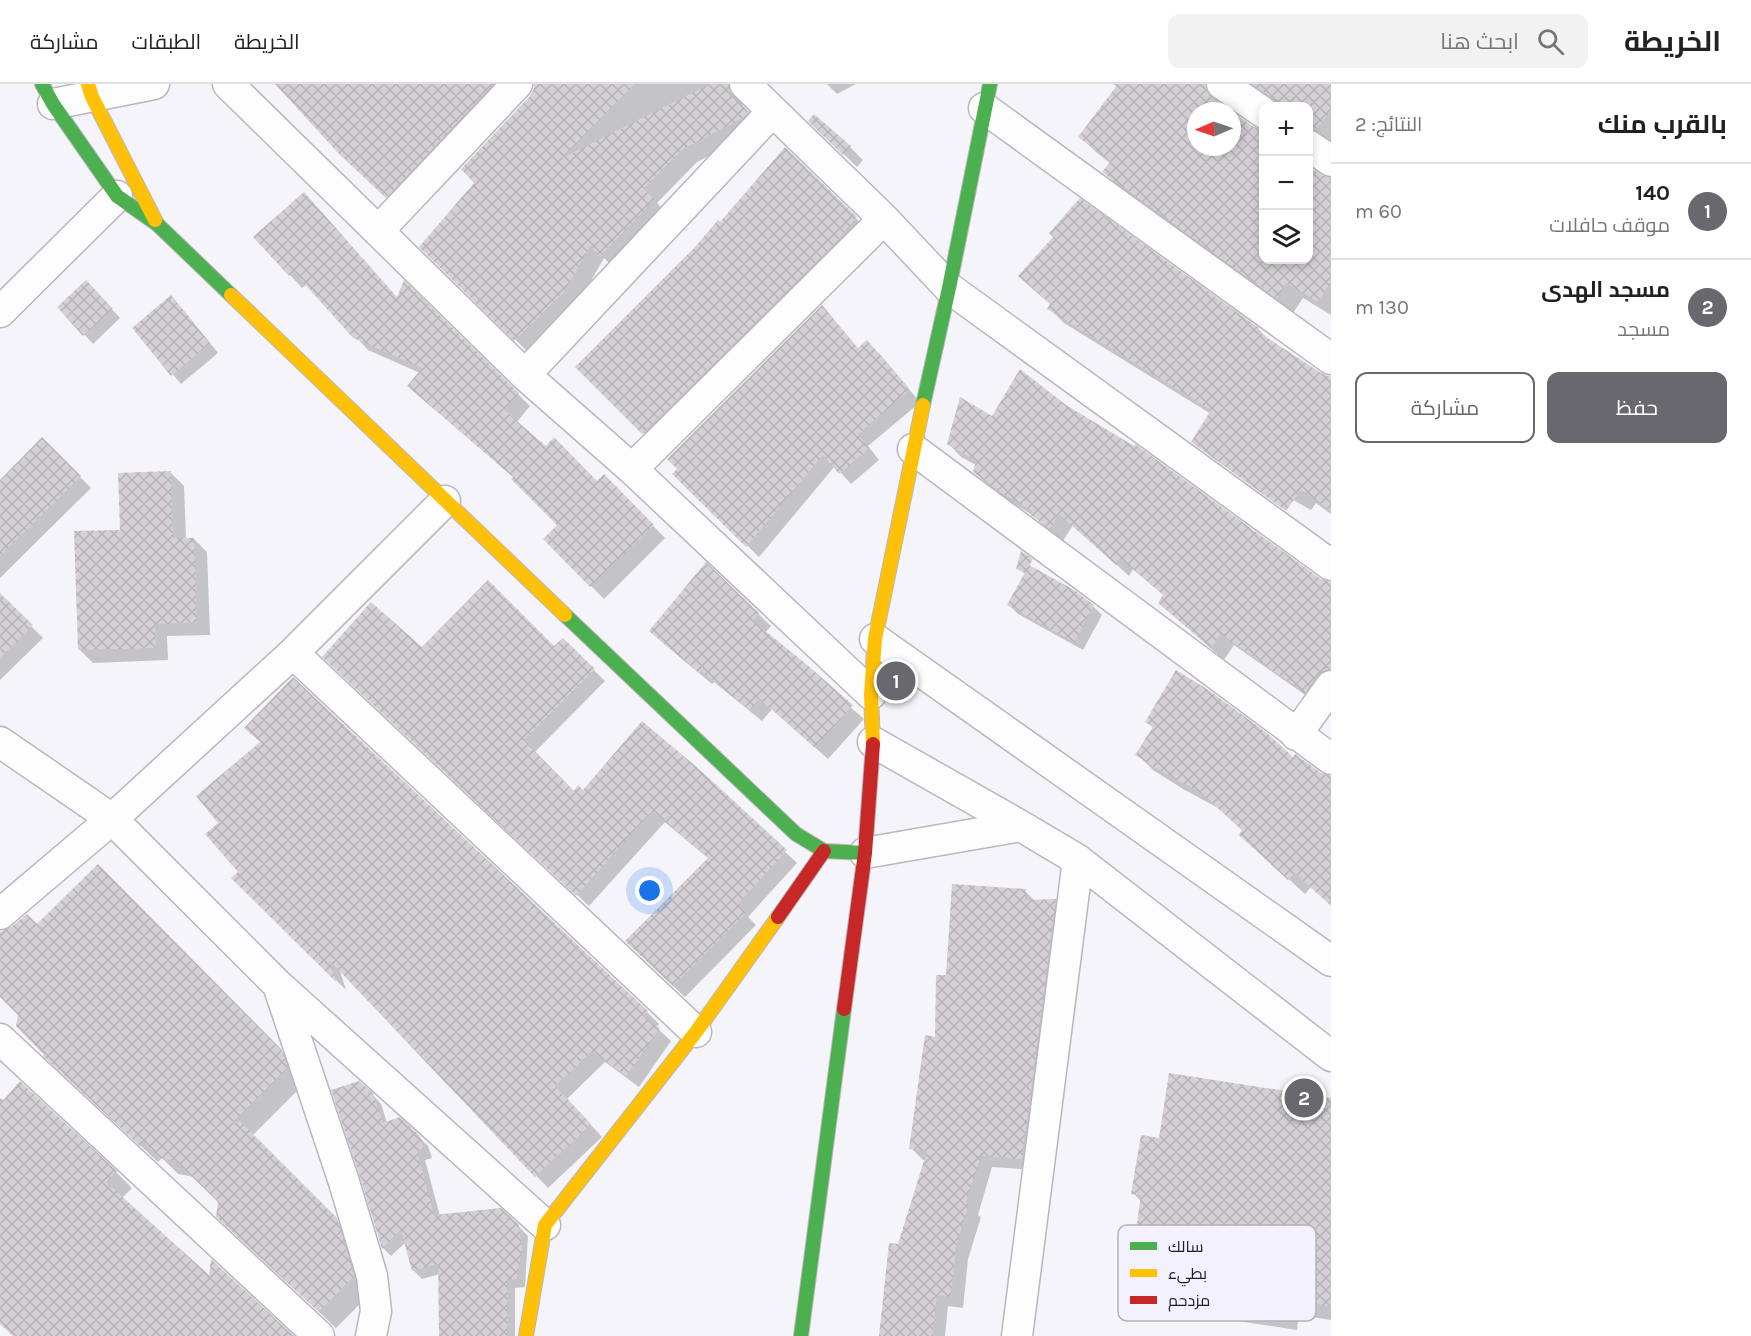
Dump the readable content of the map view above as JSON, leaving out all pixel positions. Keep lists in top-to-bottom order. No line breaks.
{"legend":["سالك","بطيء","مزدحم"],"north":"left","page":{"header":"الخريطة","search":"ابحث هنا","nav":["الخريطة","الطبقات","مشاركة"],"heading":["بالقرب منك","النتائج: 2"],"map_buttons":["+","−"],"list":[{"mark":"1","name":"140","note":"موقف حافلات","value":"60 m"},{"mark":"2","name":"مسجد الهدى","note":"مسجد","value":"130 m"}],"buttons":["حفظ","مشاركة"],"pins":["1","2"]}}
